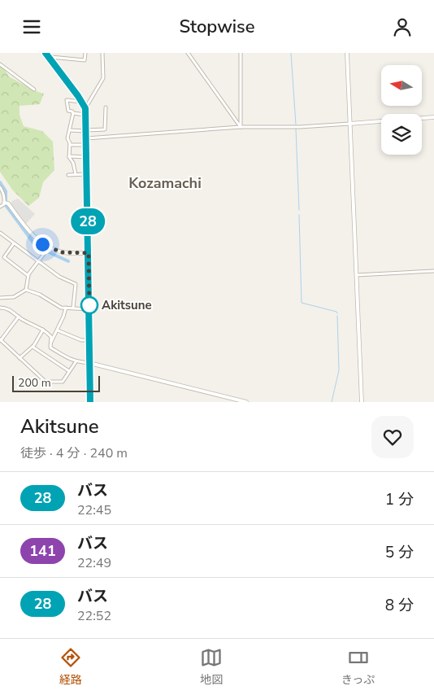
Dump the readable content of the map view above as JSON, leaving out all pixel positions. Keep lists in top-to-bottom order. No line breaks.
{"districts":["Kozamachi"],"places":["Akitsune"],"lines":["bus line 28"],"scale_bar":"200 m","north":"left","page":{"header":"Stopwise","on_map":"28","scale":"200 m","heading":["Akitsune","徒歩 · 4 分 · 240 m"],"list":[{"mark":"28","name":"バス","note":"22:45","value":"1 分"},{"mark":"141","name":"バス","note":"22:49","value":"5 分"},{"mark":"28","name":"バス","note":"22:52","value":"8 分"}],"tabs":["経路","地図","きっぷ"]}}
